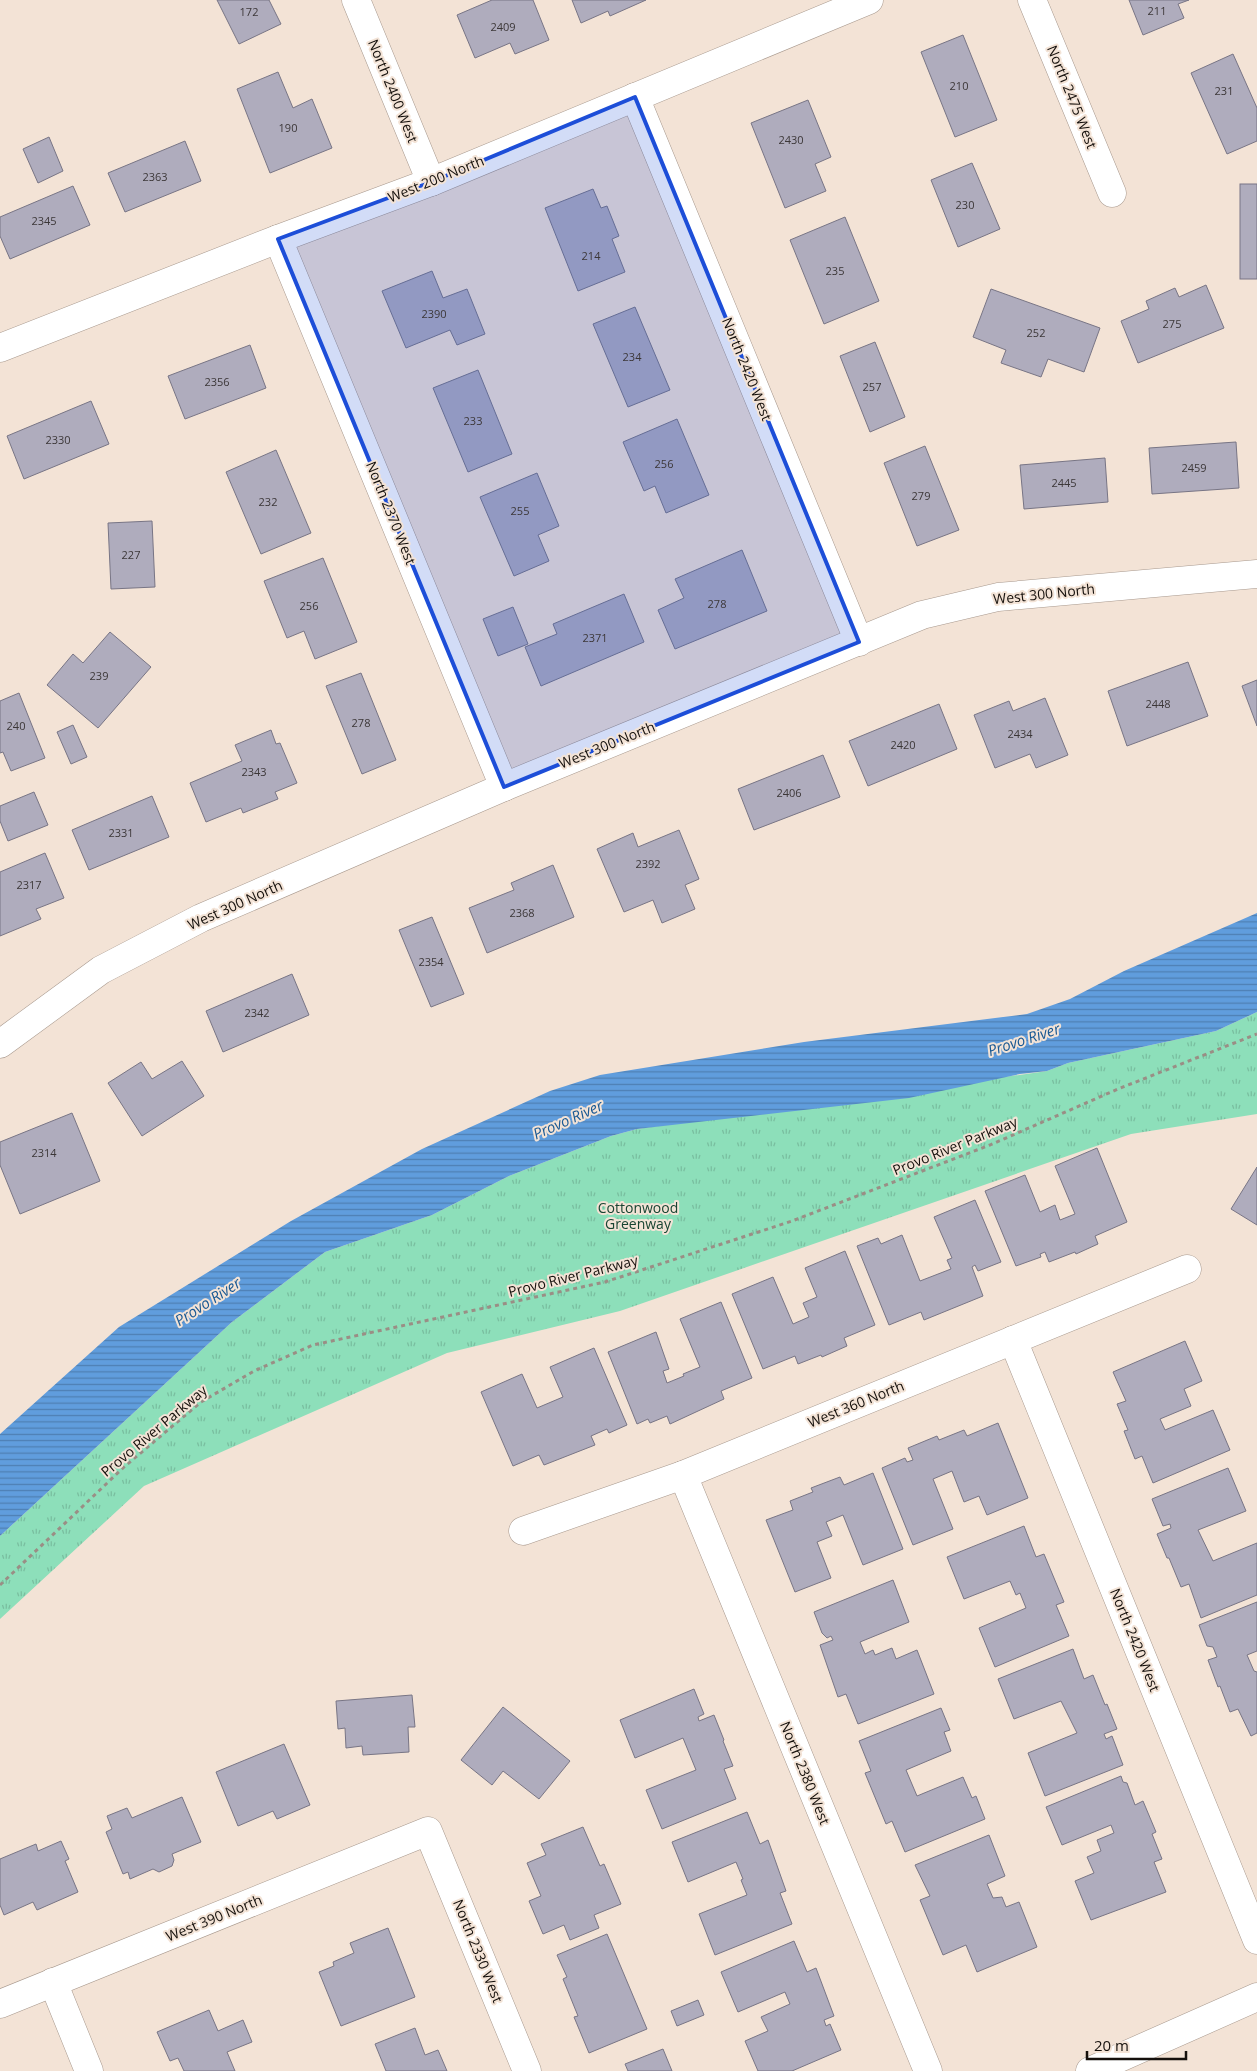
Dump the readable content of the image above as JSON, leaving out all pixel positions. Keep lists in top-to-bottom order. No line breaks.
{"streets":{"street":["North 2400 West","North 2475 West","West 200 North","North 2420 West","North 2370 West","West 300 North","West 360 North","North 2380 West","West 390 North","North 2330 West"],"path":["Provo River Parkway"]},"crossings":[["North 2400 West","West 200 North"],["West 200 North","North 2420 West"],["West 200 North","North 2370 West"],["North 2420 West","West 300 North"],["North 2420 West","West 360 North"],["North 2370 West","West 300 North"],["West 360 North","North 2380 West"],["West 390 North","North 2330 West"]],"water":["Provo River"],"parks":["Cottonwood Greenway"],"house_numbers":["211","172","2409","210","231","190","2430","2363","230","2345","214","235","2390","275","252","234","2356","257","233","2330","256","2459","2445","279","232","255","227","278","256","2371","239","2448","278","240","2434","2420","2343","2406","2331","2392","2317","2368","2354","2342","2314"],"scale_bar":"20 m"}
